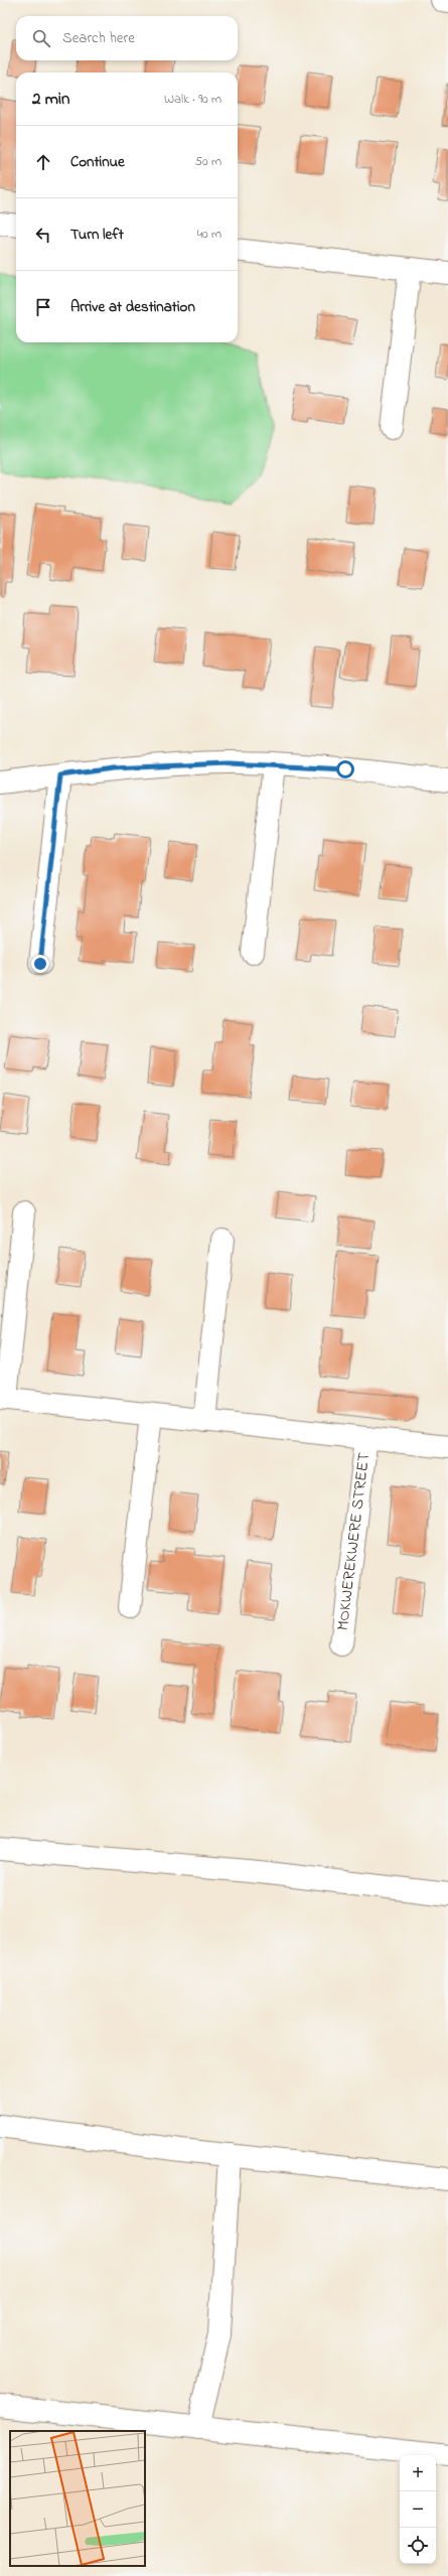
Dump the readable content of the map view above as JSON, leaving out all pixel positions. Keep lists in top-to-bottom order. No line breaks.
{"streets":{"street":["MOKWEREKWERE STREET"]},"page":{"search":"Search here","heading":["2 min","Walk · 90 m"],"list":[["Continue","50 m"],["Turn left","40 m"],"Arrive at destination"],"map_buttons":["+","−"]}}
